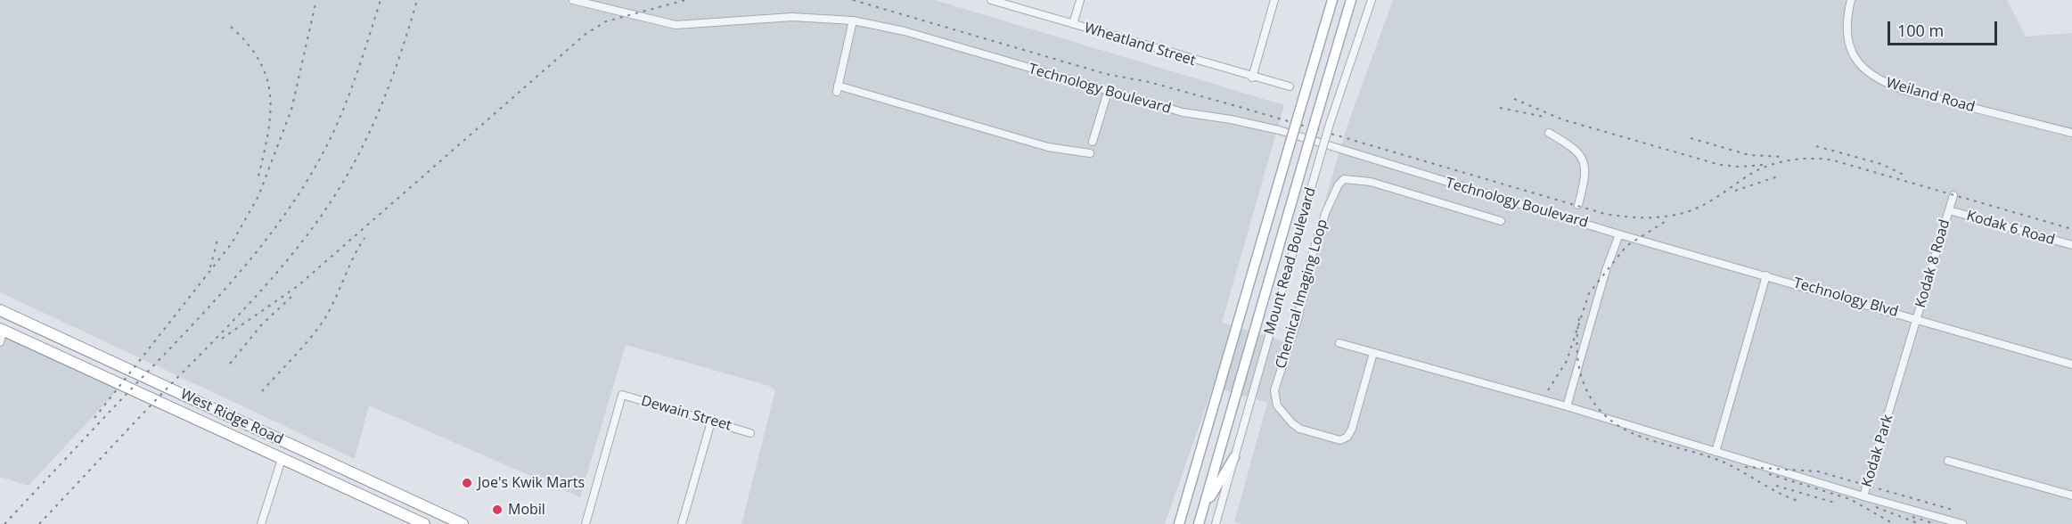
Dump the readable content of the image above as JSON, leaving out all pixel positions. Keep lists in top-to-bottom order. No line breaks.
{"streets":{"highway":["West Ridge Road"],"main road":["Mount Read Boulevard"],"street":["Wheatland Street","Technology Boulevard","Weiland Road","Kodak 6 Road","Kodak 8 Road","Chemical Imaging Loop","Technology Blvd","Dewain Street","Kodak Park"]},"crossings":[["Technology Boulevard","Technology Blvd"],["Kodak 6 Road","Kodak 8 Road"],["Kodak 8 Road","Technology Blvd"],["Kodak 8 Road","Kodak Park"],["Technology Blvd","Kodak Park"]],"places":["Joe's Kwik Marts","Mobil"],"scale_bar":"100 m"}
